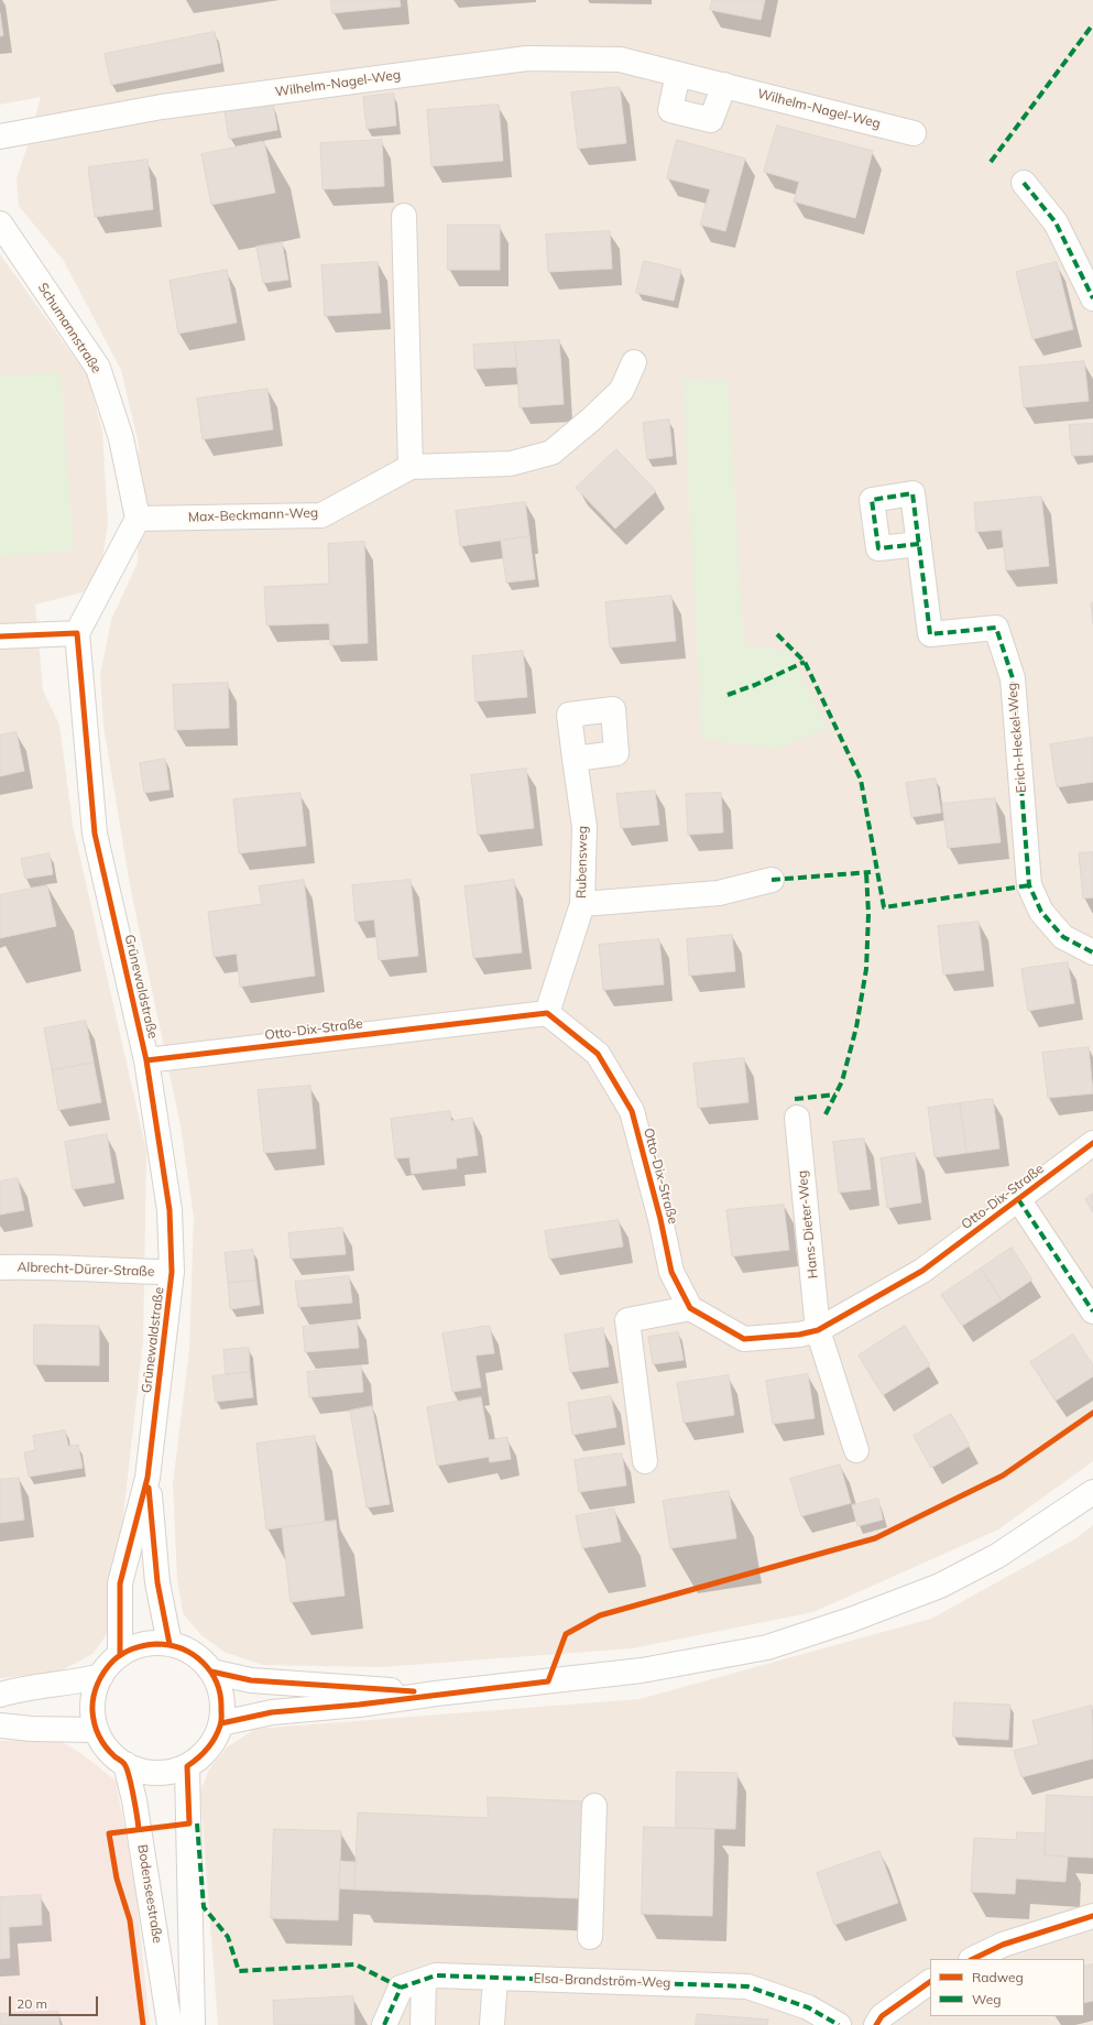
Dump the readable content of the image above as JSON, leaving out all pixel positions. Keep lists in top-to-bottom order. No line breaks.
{"streets":{"street":["Wilhelm-Nagel-Weg","Schumannstraße","Max-Beckmann-Weg","Erich-Heckel-Weg","Rubensweg","Grünewaldstraße","Otto-Dix-Straße","Hans-Dieter-Weg","Albrecht-Dürer-Straße","Bodenseestraße","Elsa-Brandström-Weg"]},"crossings":[["Schumannstraße","Max-Beckmann-Weg"],["Rubensweg","Otto-Dix-Straße"],["Grünewaldstraße","Otto-Dix-Straße"],["Grünewaldstraße","Albrecht-Dürer-Straße"],["Grünewaldstraße","Bodenseestraße"],["Otto-Dix-Straße","Hans-Dieter-Weg"]],"legend":["Radweg","Weg"],"scale_bar":"20 m"}
